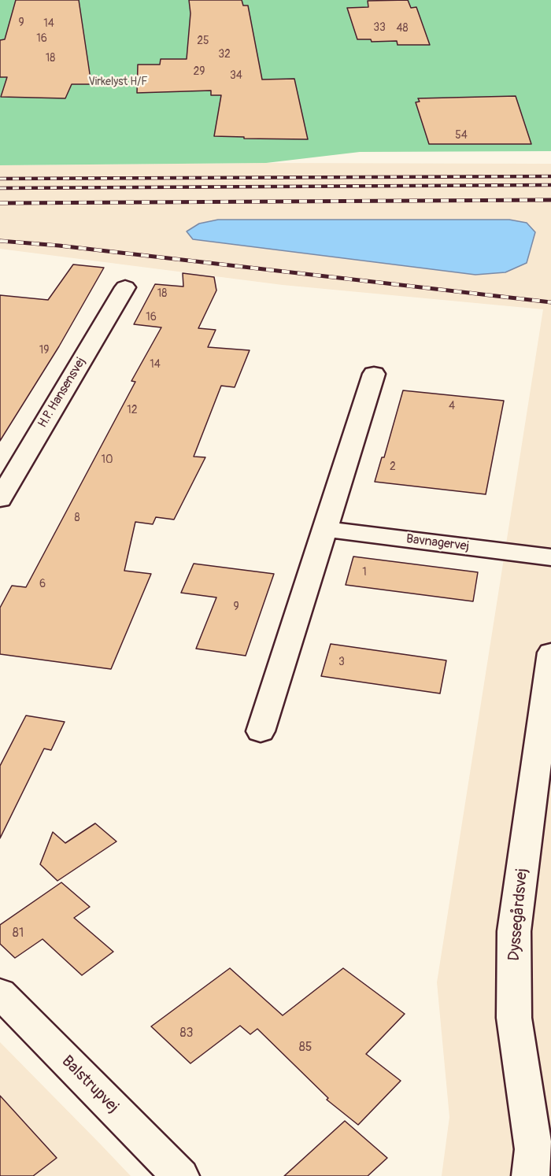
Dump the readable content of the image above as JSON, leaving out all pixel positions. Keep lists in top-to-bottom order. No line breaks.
{"streets":{"street":["H.P. Hansensvej","Bavnagervej","Dyssegårdsvej","Balstrupvej"]},"parks":["Virkelyst H/F"],"house_numbers":["9","14","33","48","16","25","32","18","29","34","54","18","16","19","14","4","12","10","2","8","1","6","9","3","81","83","85"]}
